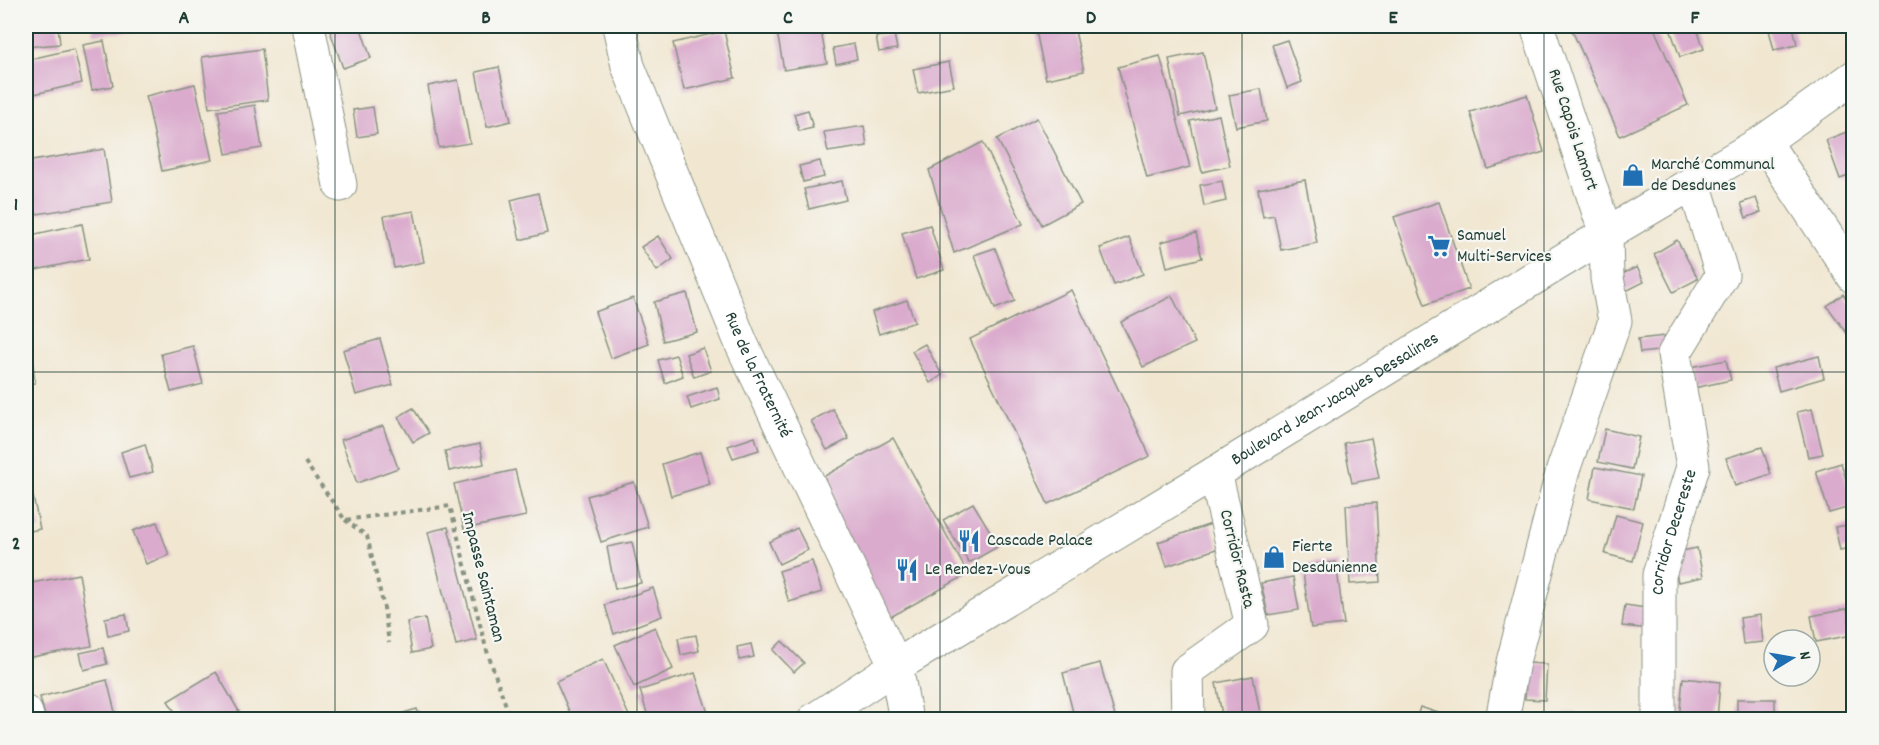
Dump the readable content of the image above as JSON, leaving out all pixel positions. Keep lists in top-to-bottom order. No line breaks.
{"streets":{"street":["Rue Capois Lamort","Rue de la Fraternité","Boulevard Jean-Jacques Dessalines","Corridor Decereste","Corridor Rasta"],"path":["Impasse Saintaman"]},"crossings":[["Rue Capois Lamort","Boulevard Jean-Jacques Dessalines"],["Rue de la Fraternité","Boulevard Jean-Jacques Dessalines"],["Boulevard Jean-Jacques Dessalines","Corridor Decereste"],["Boulevard Jean-Jacques Dessalines","Corridor Rasta"]],"places":{"shop":["Marché Communal de Desdunes","Fierte Desdunienne"],"supermarket":["Samuel Multi-Services"],"restaurant":["Cascade Palace","Le Rendez-Vous"]},"north":"right","grid":{"columns":["A","B","C","D","E","F"],"rows":["1","2"]}}
